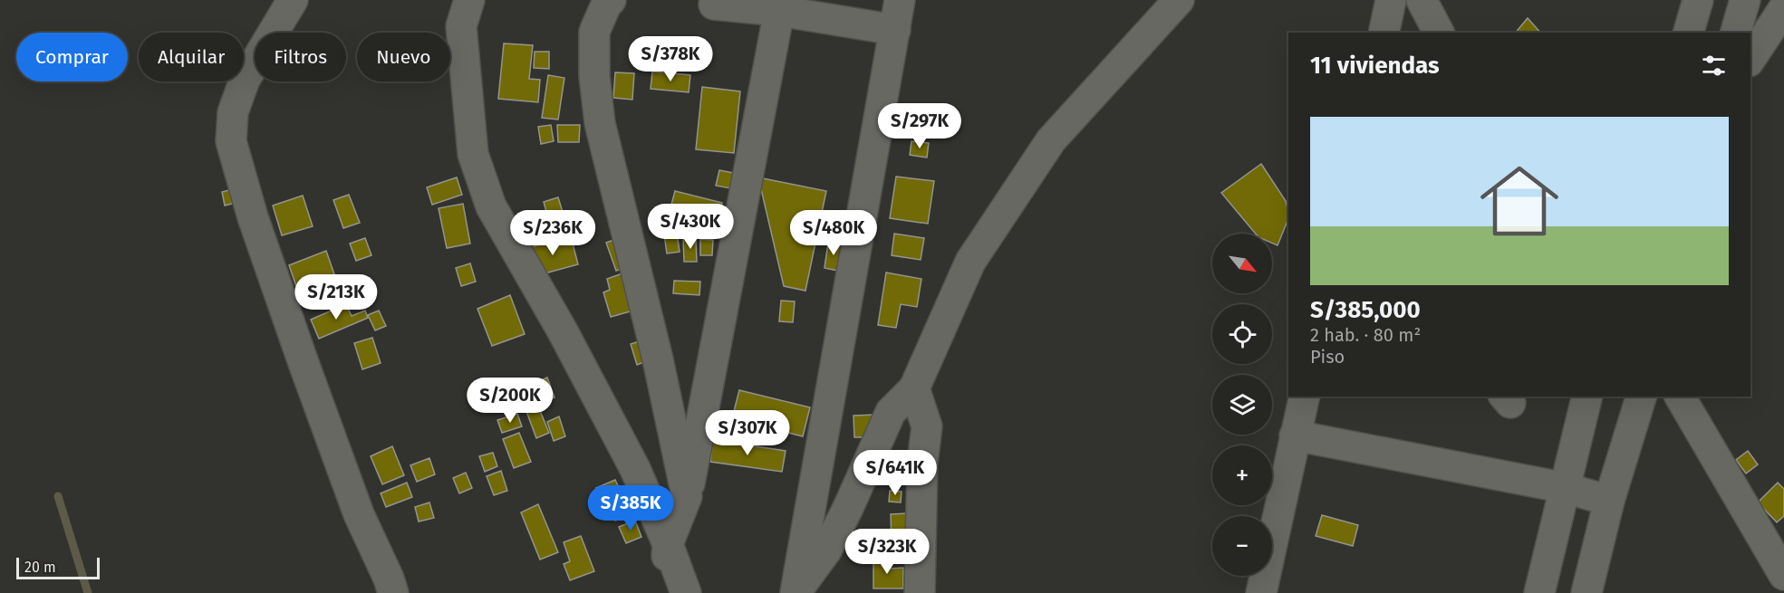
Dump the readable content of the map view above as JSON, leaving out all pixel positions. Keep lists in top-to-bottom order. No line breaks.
{"scale_bar":"20 m","north":"bottom right","page":{"chip":["Comprar","Alquilar","Filtros","Nuevo"],"heading":"11 viviendas","price":["S/378K","S/297K","S/430K","S/236K","S/480K","S/213K","S/200K","S/307K","S/641K","S/385K","S/323K"],"list":[{"name":"S/385,000","note":"2 hab. · 80 m² · Piso"}],"map_buttons":["+","−"],"scale":"20 m"}}
